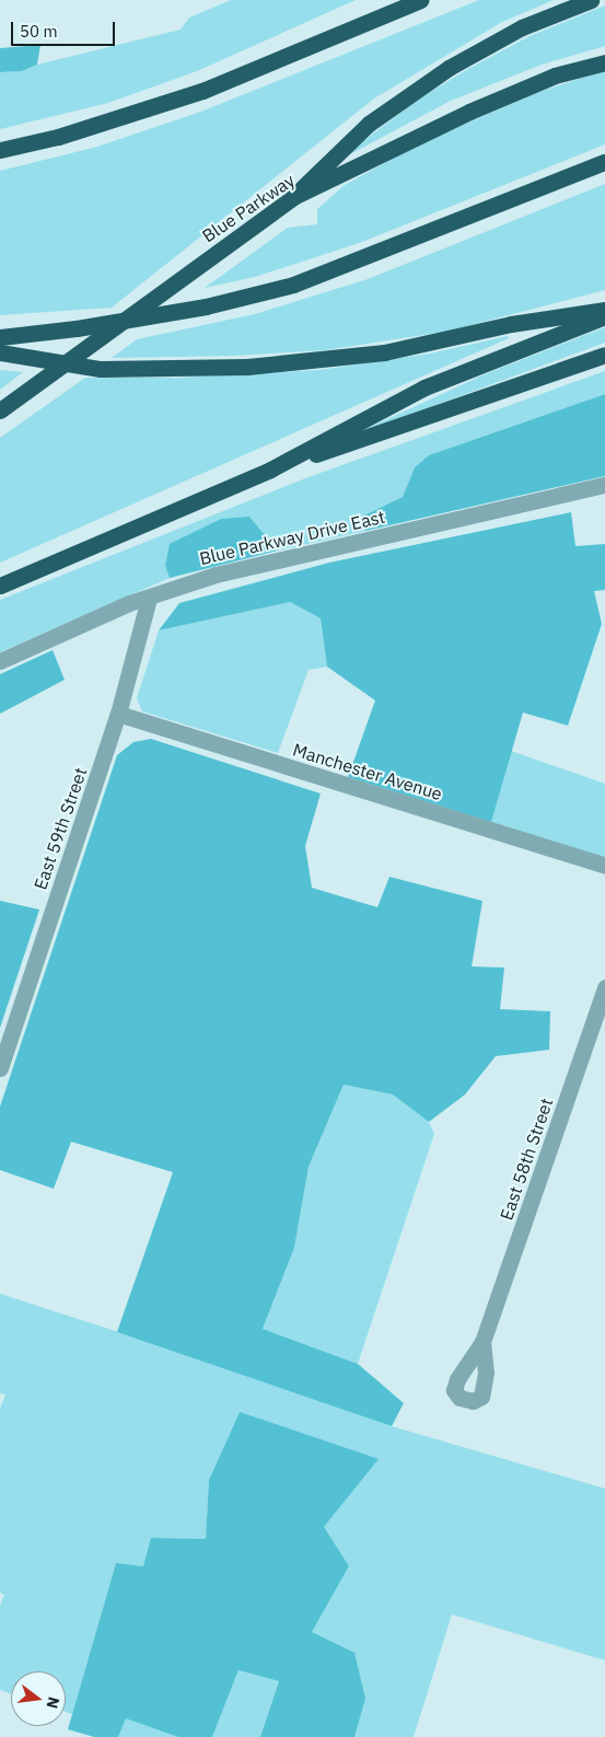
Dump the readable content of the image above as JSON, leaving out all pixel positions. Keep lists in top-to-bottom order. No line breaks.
{"streets":{"highway":["Blue Parkway"],"street":["Blue Parkway Drive East","Manchester Avenue","East 59th Street","East 58th Street"]},"crossings":[["Blue Parkway Drive East","East 59th Street"],["Manchester Avenue","East 59th Street"]],"scale_bar":"50 m","north":"right"}
